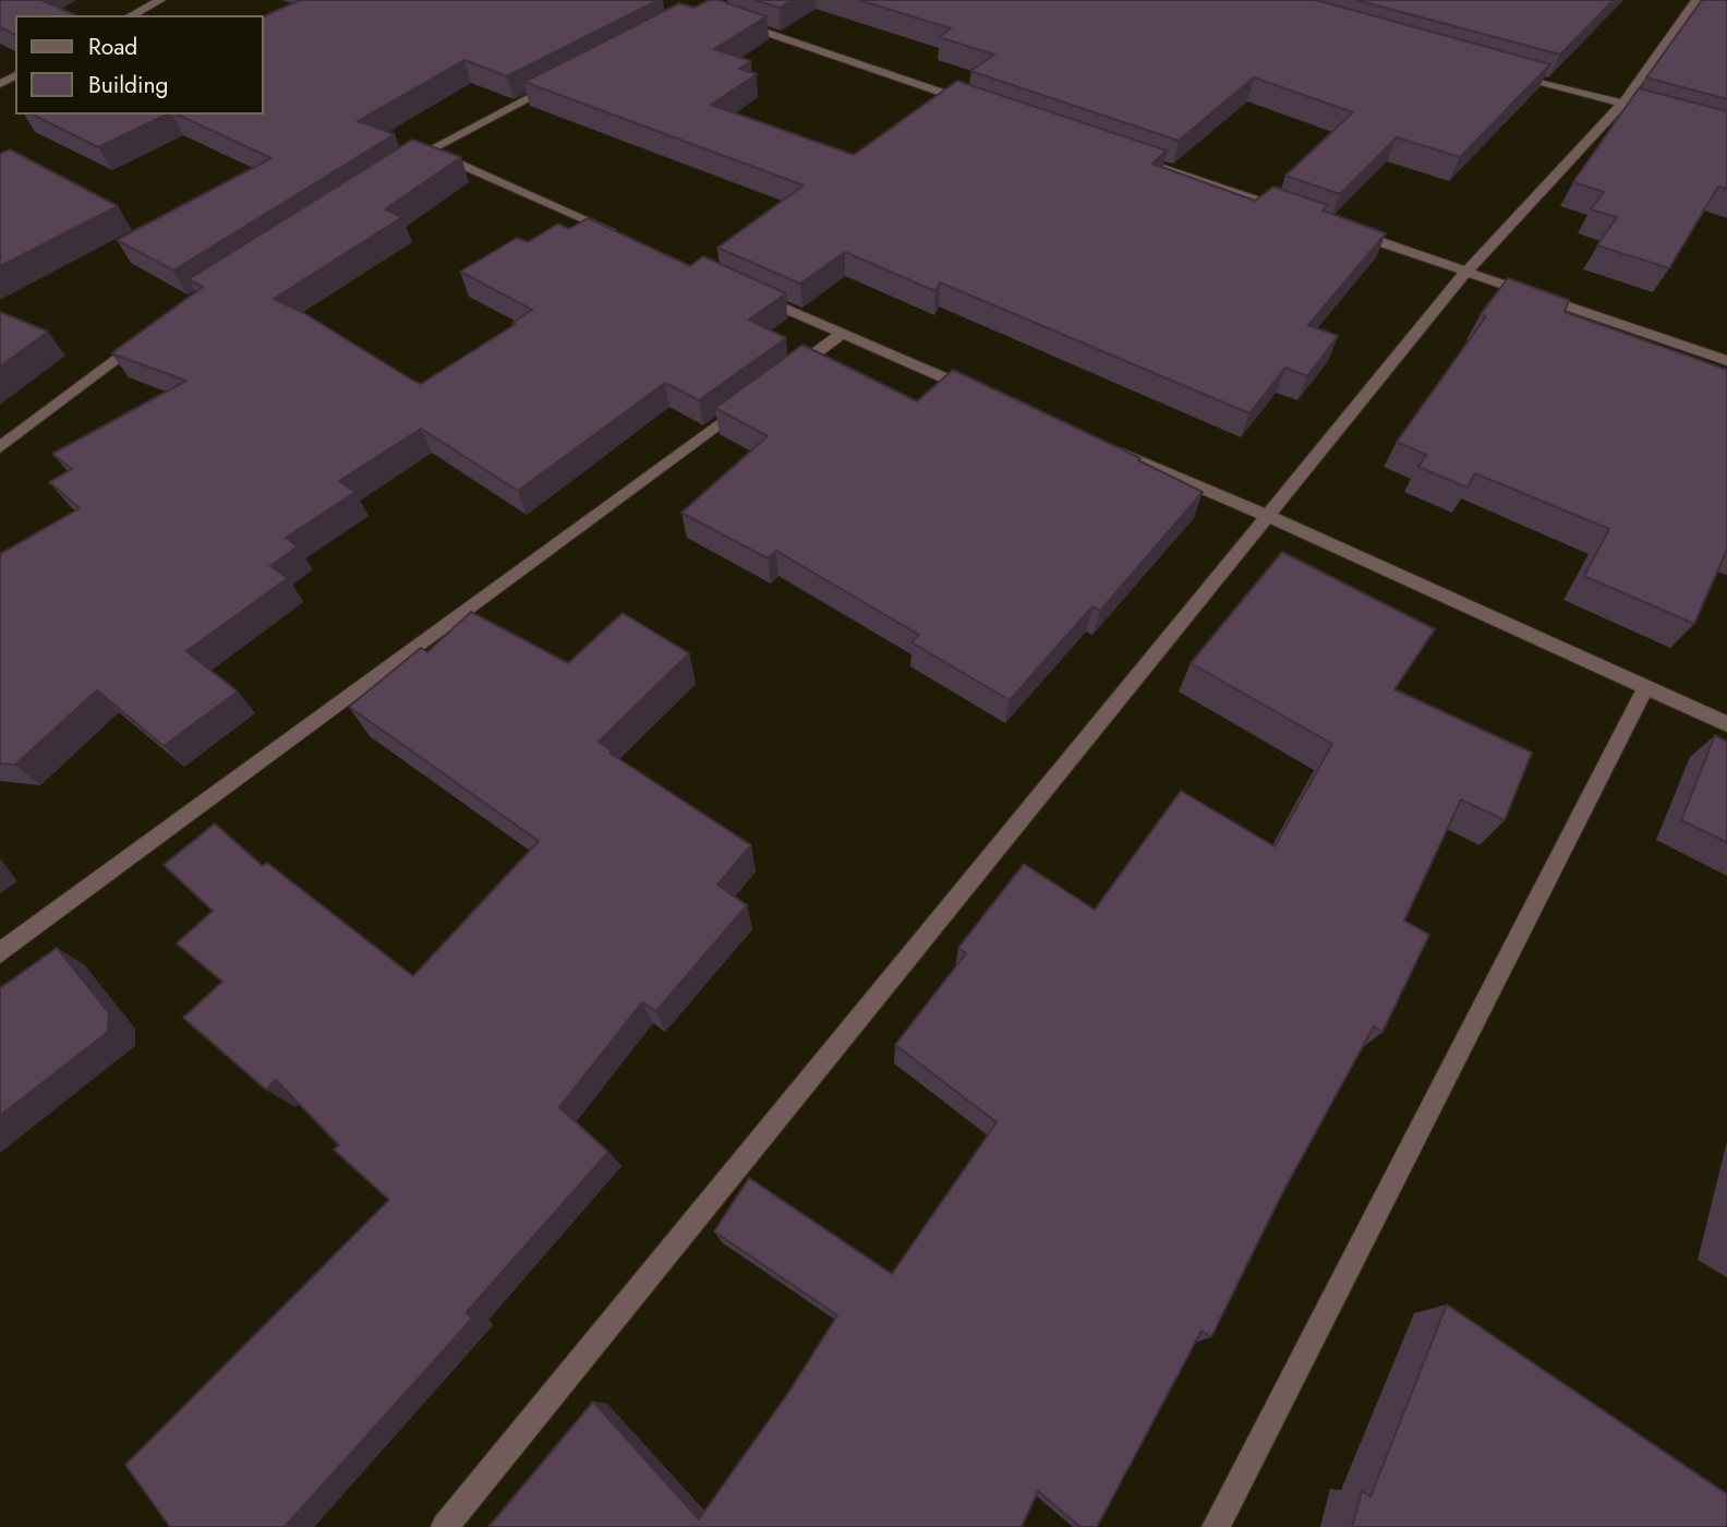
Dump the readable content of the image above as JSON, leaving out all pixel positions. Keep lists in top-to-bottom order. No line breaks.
{"legend":["Road","Building"]}
